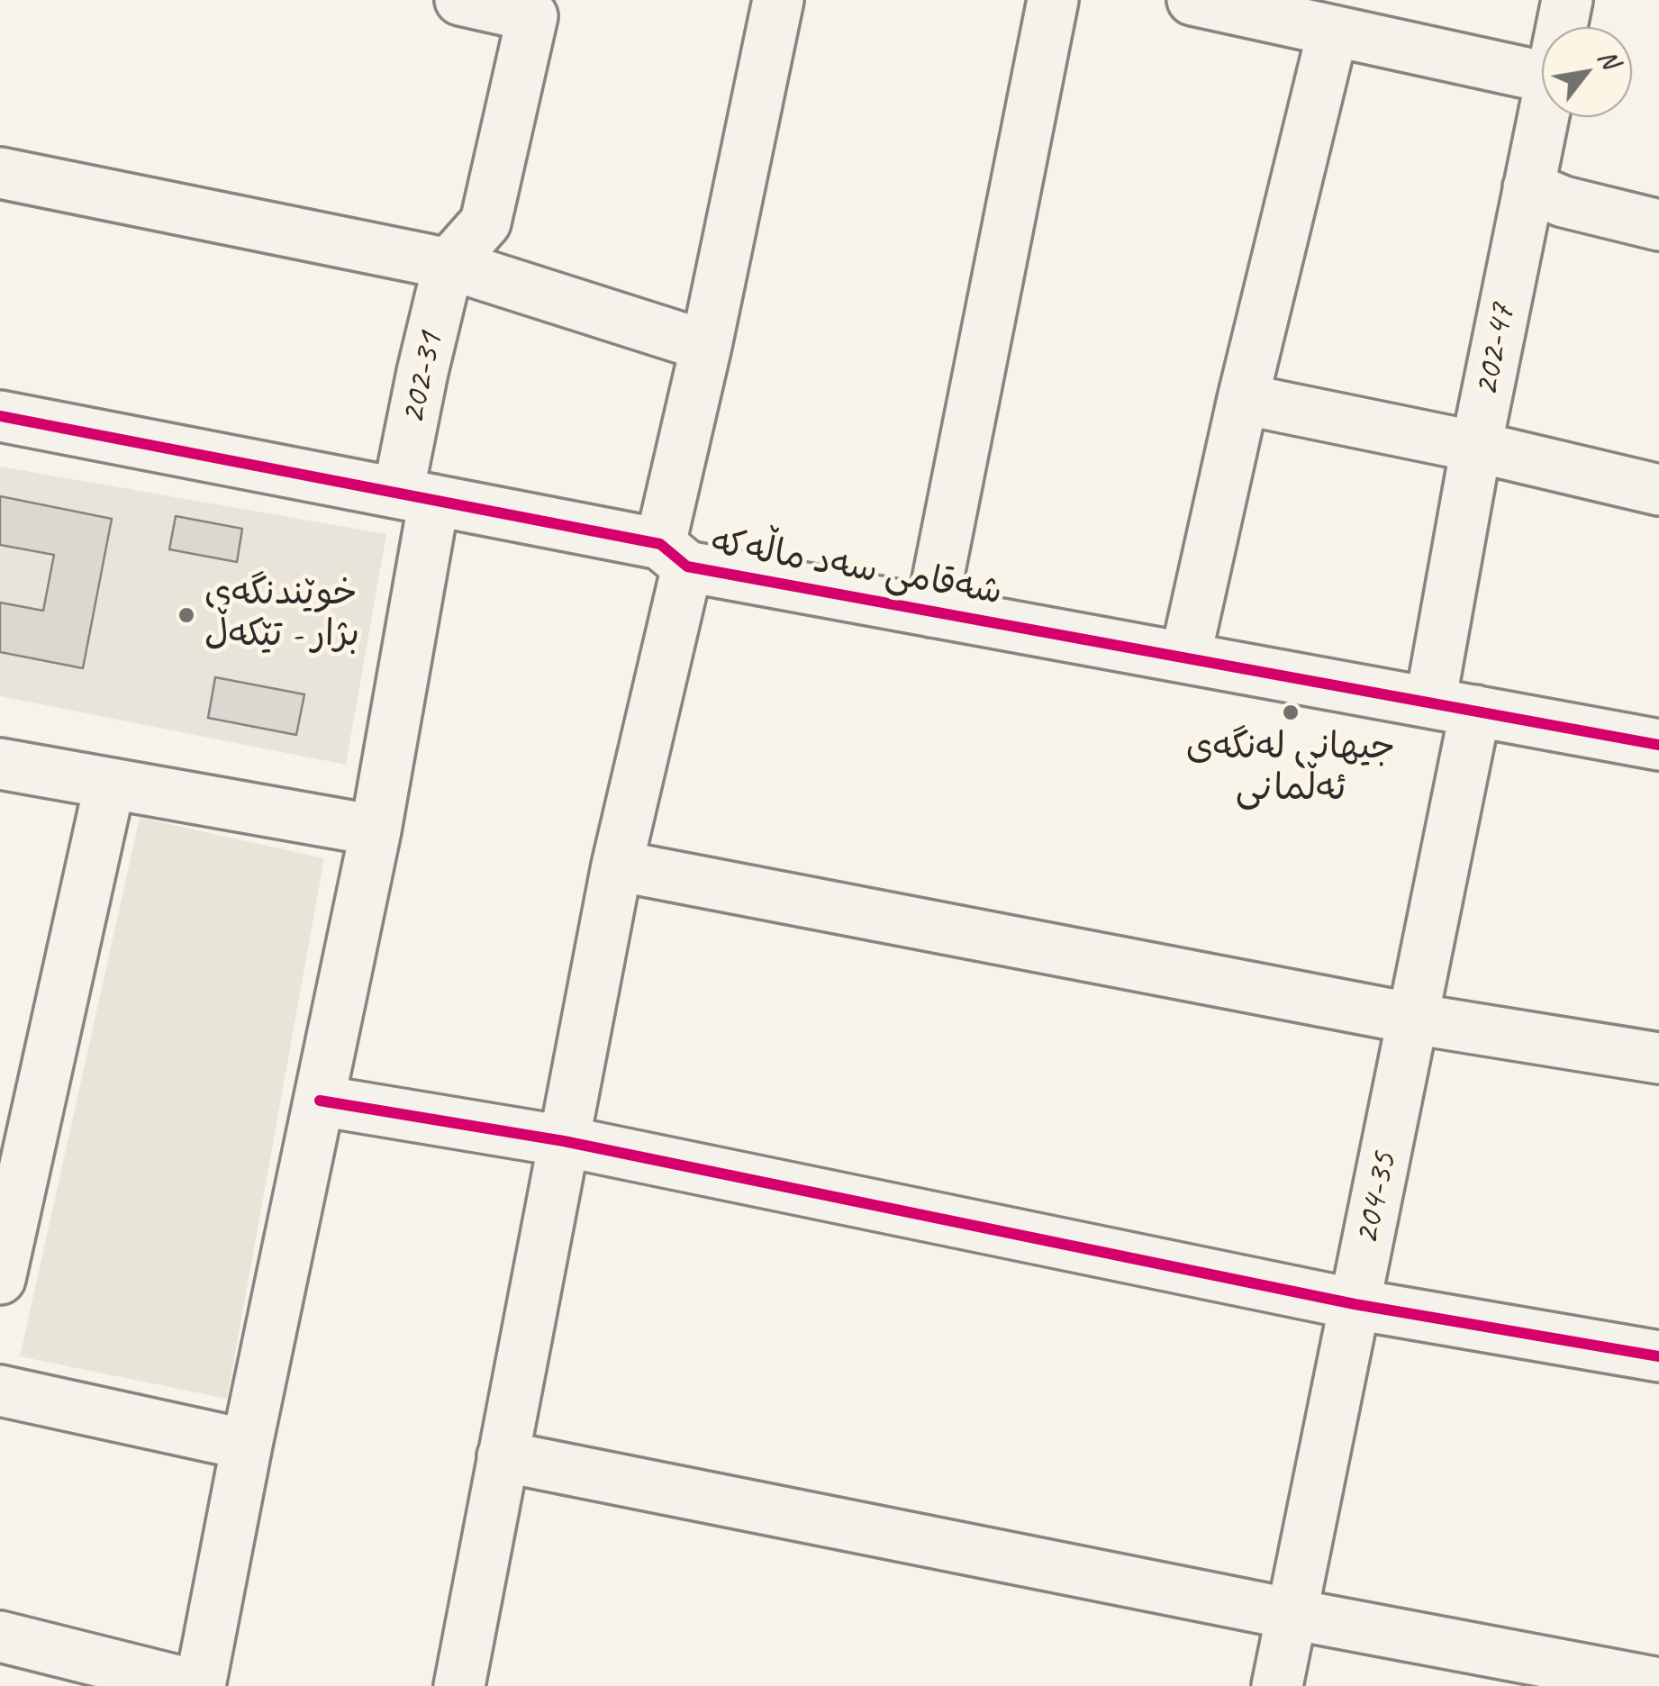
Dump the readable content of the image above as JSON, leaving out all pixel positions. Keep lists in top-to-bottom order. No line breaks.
{"streets":{"street":["202-47","202-31","شەقامی سەد ماڵەکە","204-35"]},"crossings":[["202-47","شەقامی سەد ماڵەکە"],["202-47","204-35"],["202-31","شەقامی سەد ماڵەکە"],["شەقامی سەد ماڵەکە","204-35"]],"places":["خوێندنگەی بژار - تێکەڵ","جیهانی لەنگەی ئەڵمانی"],"north":"top right"}
